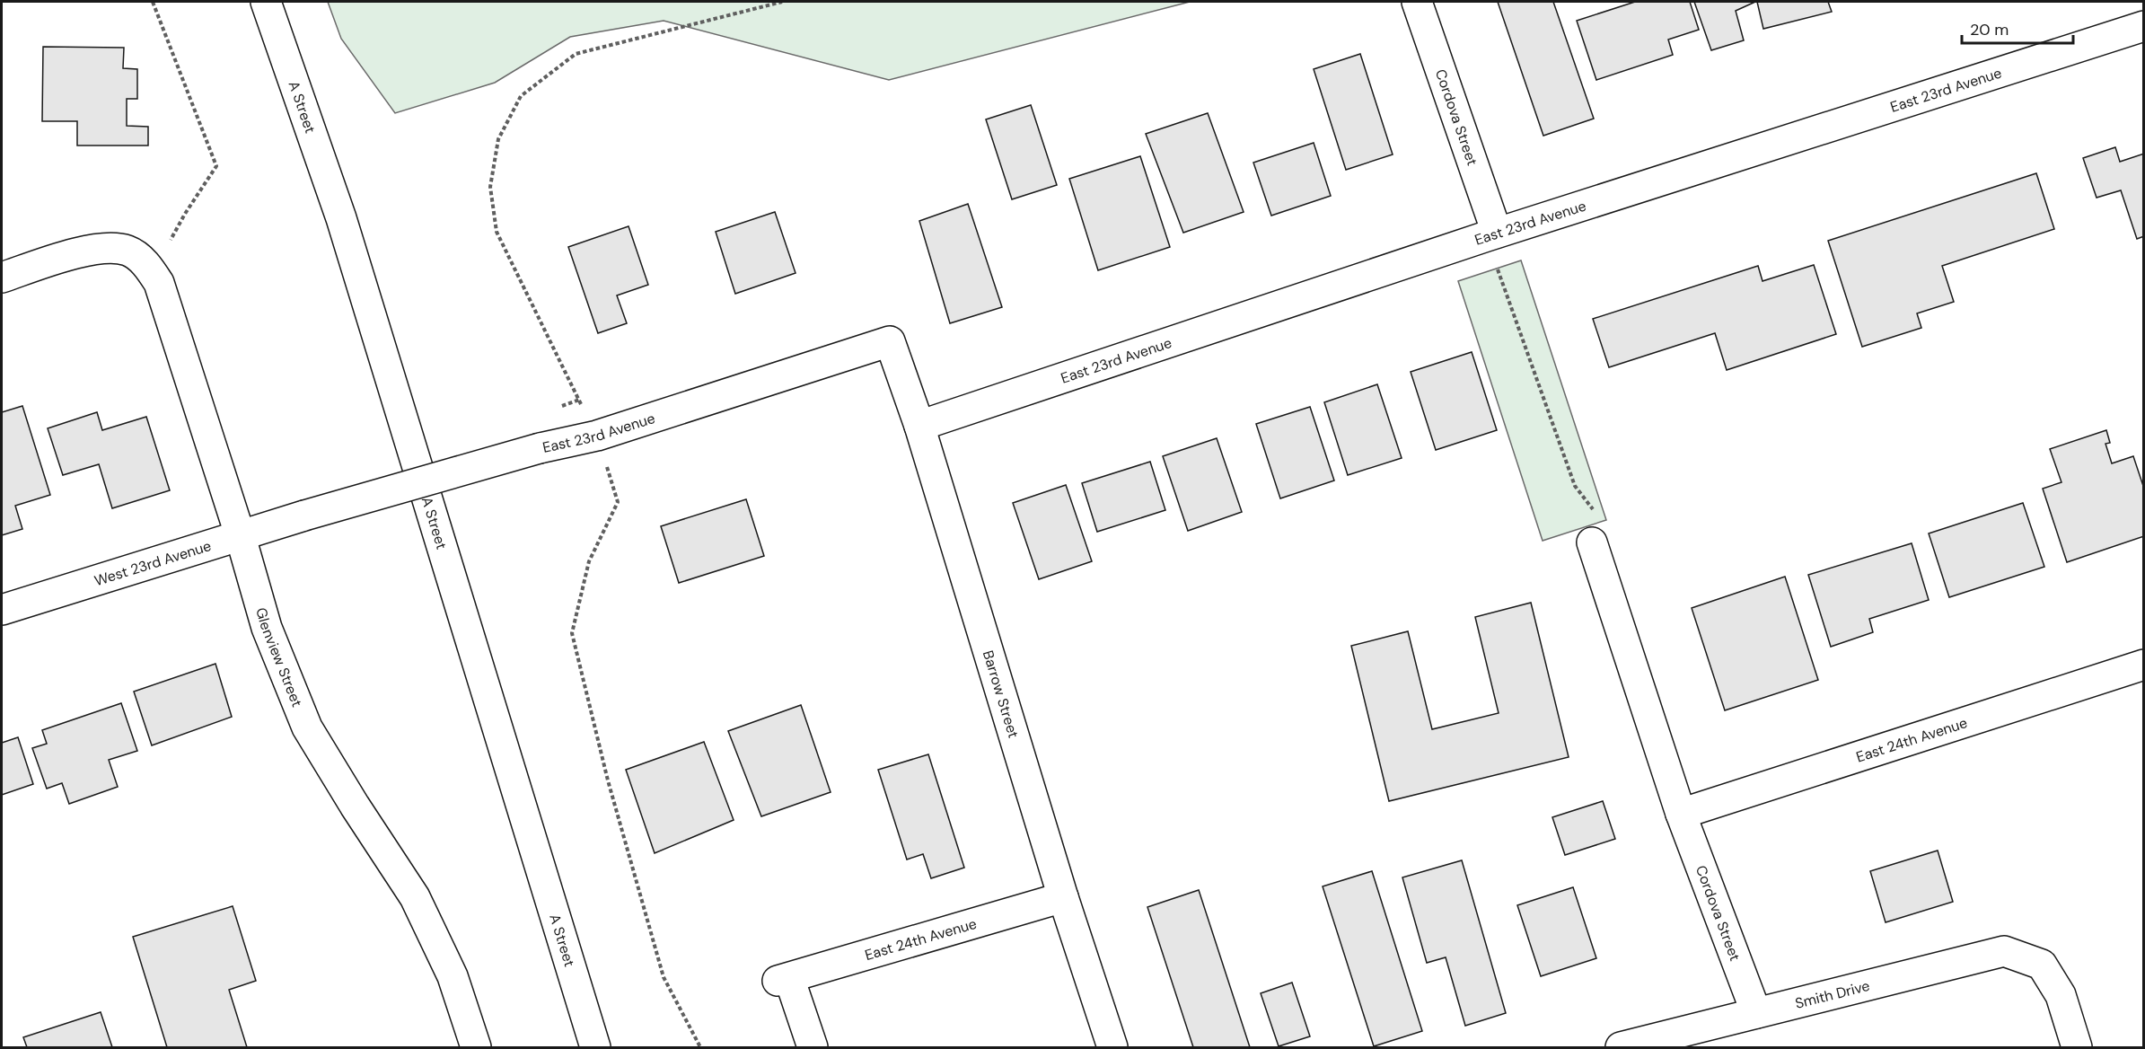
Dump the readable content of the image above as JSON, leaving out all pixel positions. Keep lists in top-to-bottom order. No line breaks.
{"streets":{"street":["East 23rd Avenue","A Street","Cordova Street","West 23rd Avenue","Glenview Street","Barrow Street","East 24th Avenue","Smith Drive"]},"crossings":[["East 23rd Avenue","Cordova Street"],["East 23rd Avenue","West 23rd Avenue"],["East 23rd Avenue","Barrow Street"],["Cordova Street","East 24th Avenue"],["Cordova Street","Smith Drive"],["West 23rd Avenue","Glenview Street"],["Barrow Street","East 24th Avenue"]],"scale_bar":"20 m"}
